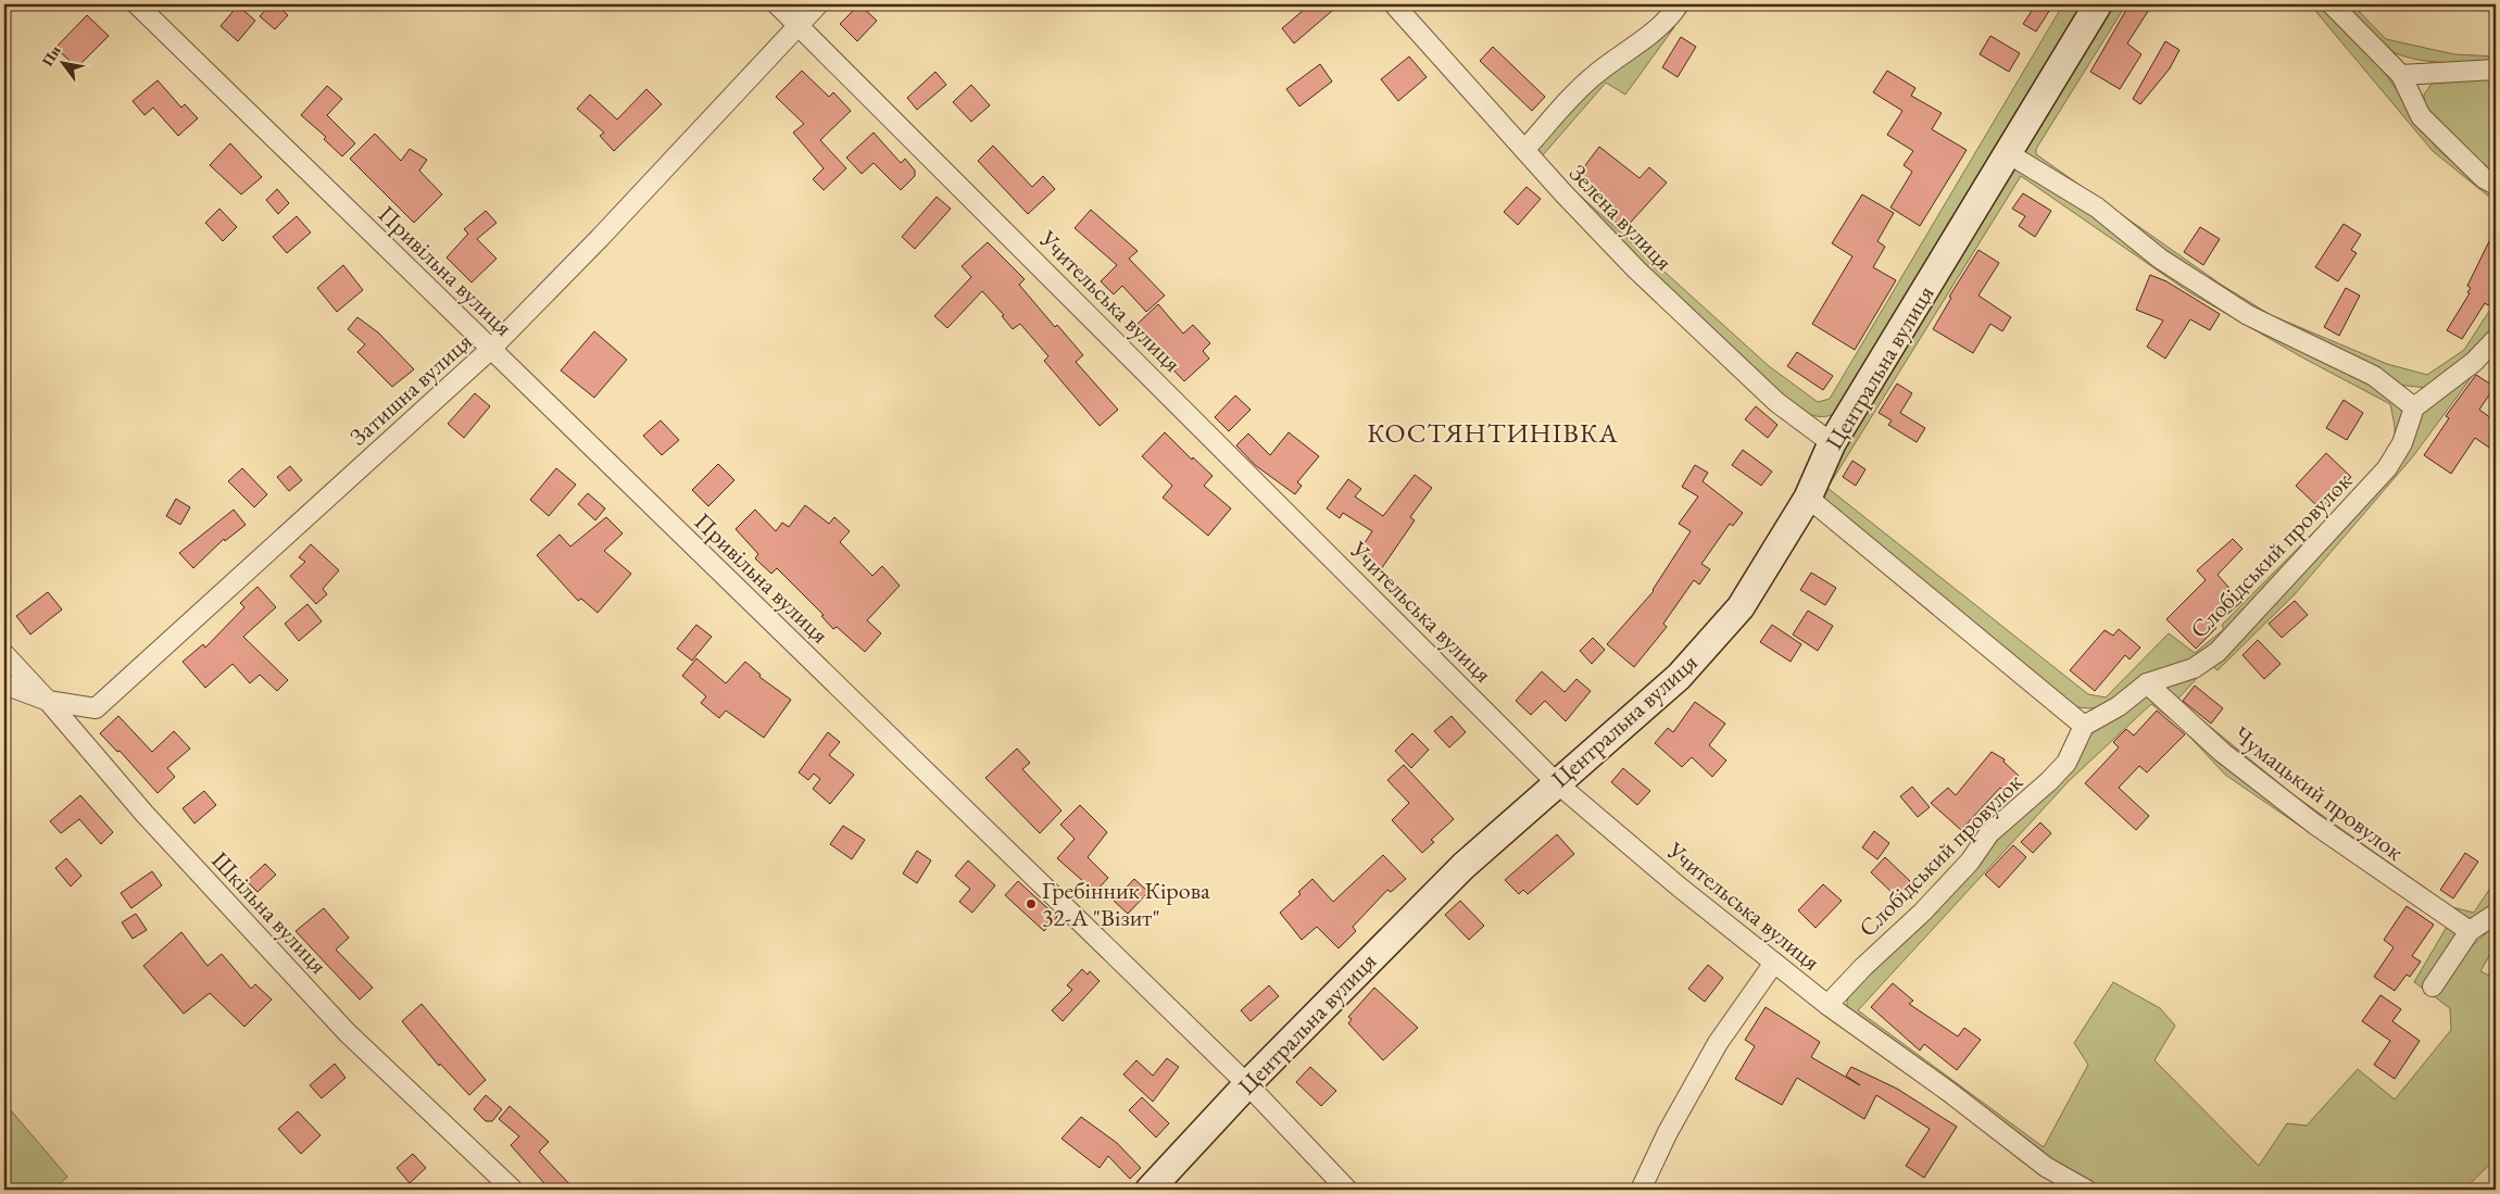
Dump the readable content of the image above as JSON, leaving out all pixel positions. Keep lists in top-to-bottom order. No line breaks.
{"streets":{"street":["Зелена вулиця","Привільна вулиця","Учительська вулиця","Центральна вулиця","Затишна вулиця","Слобідський провулок","Чумацький провулок","Шкільна вулиця"]},"crossings":[["Зелена вулиця","Центральна вулиця"],["Привільна вулиця","Центральна вулиця"],["Привільна вулиця","Затишна вулиця"],["Учительська вулиця","Центральна вулиця"],["Учительська вулиця","Затишна вулиця"],["Учительська вулиця","Слобідський провулок"],["Затишна вулиця","Шкільна вулиця"],["Слобідський провулок","Чумацький провулок"]],"districts":["КОСТЯНТИНІВКА"],"places":["Гребінник Кірова 32-А \"Візит\""],"north":"top left"}
